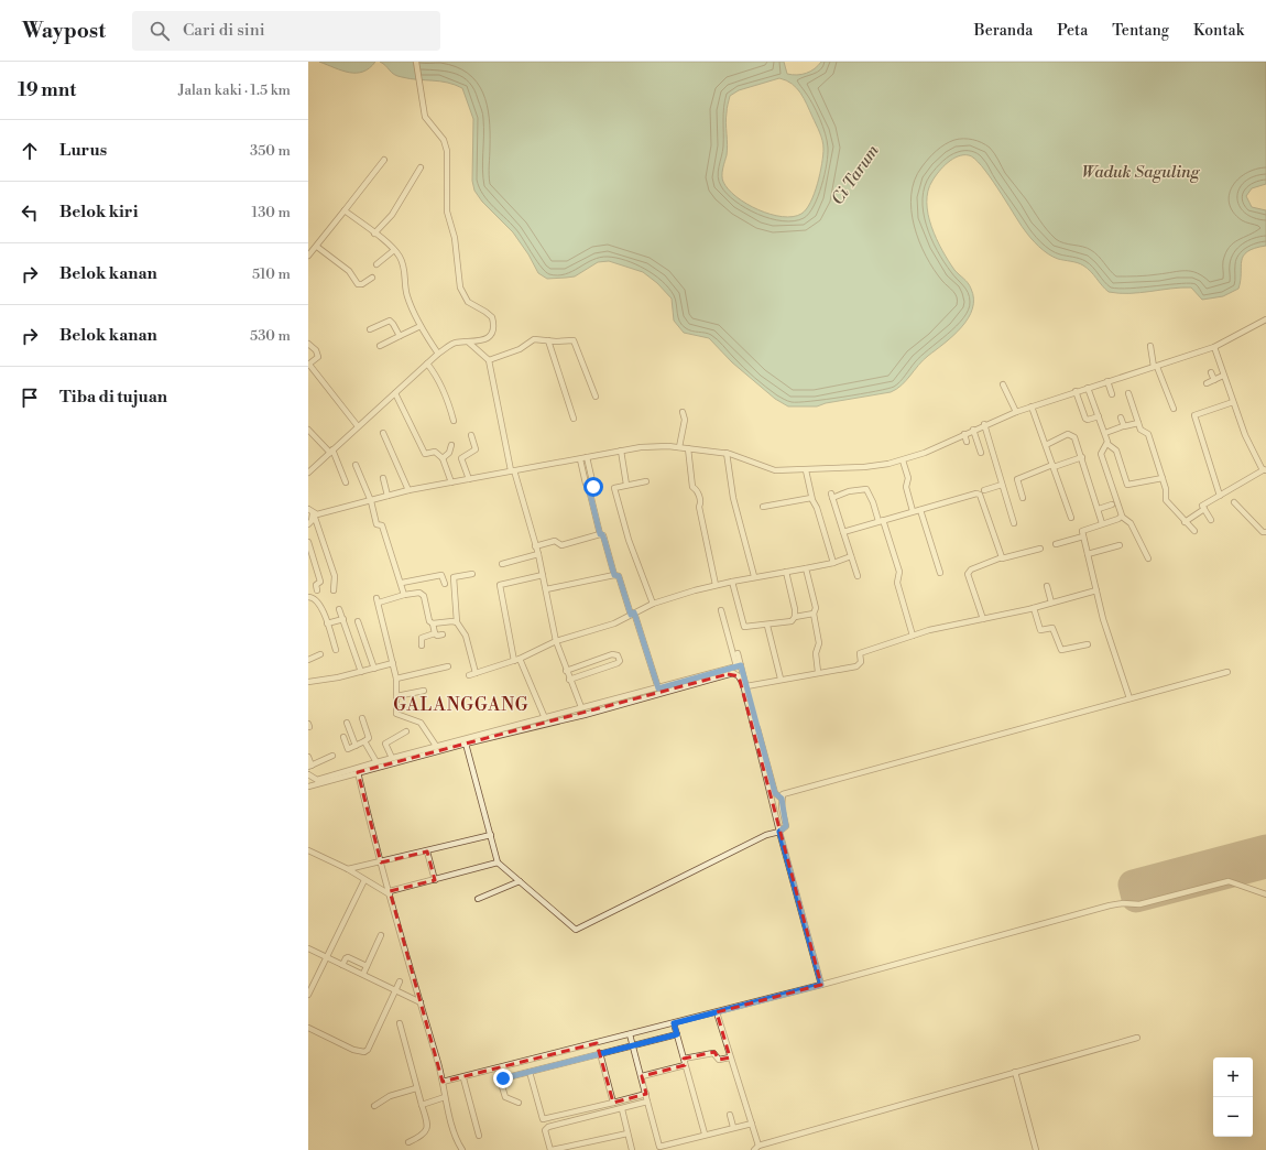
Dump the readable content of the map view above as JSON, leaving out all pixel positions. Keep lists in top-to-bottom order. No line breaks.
{"districts":["GALANGGANG"],"water":["Waduk Saguling","Ci Tarum"],"page":{"header":"Waypost","search":"Cari di sini","nav":["Beranda","Peta","Tentang","Kontak"],"heading":["19 mnt","Jalan kaki · 1.5 km"],"list":[["Lurus","350 m"],["Belok kiri","130 m"],["Belok kanan","510 m"],["Belok kanan","530 m"],"Tiba di tujuan"],"map_buttons":["+","−"]}}
